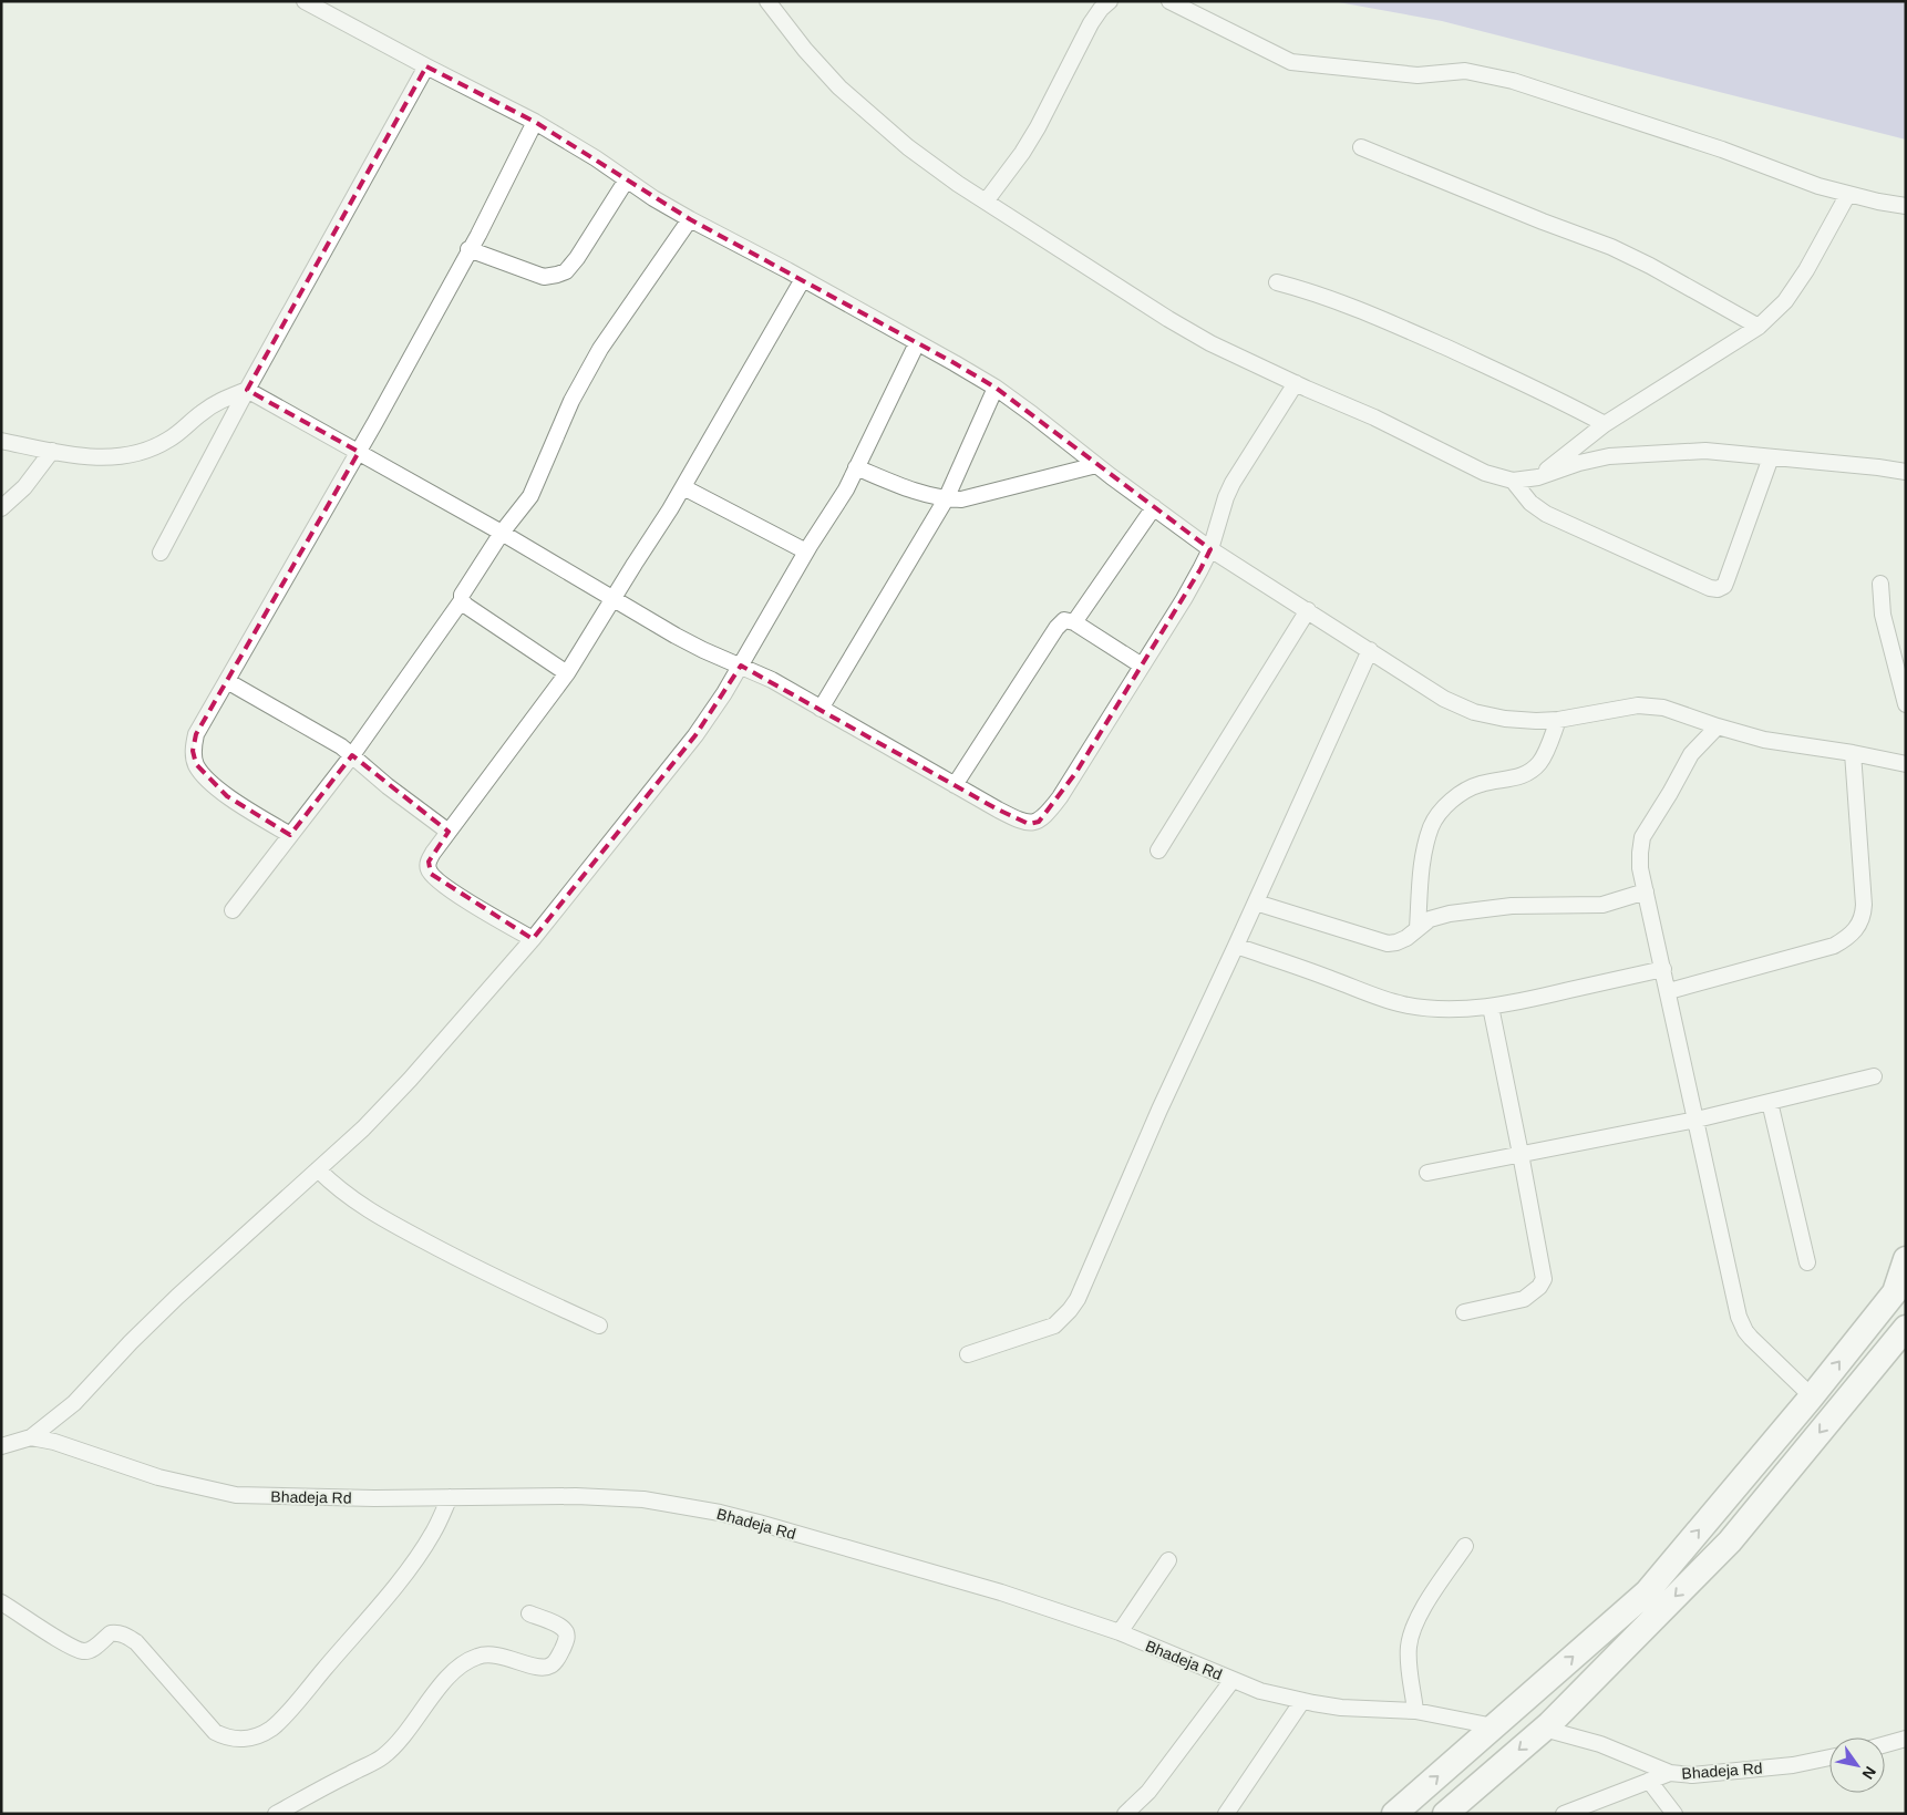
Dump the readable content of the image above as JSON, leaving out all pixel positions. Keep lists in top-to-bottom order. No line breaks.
{"streets":{"street":["Bhadeja Rd"]},"north":"bottom right"}
